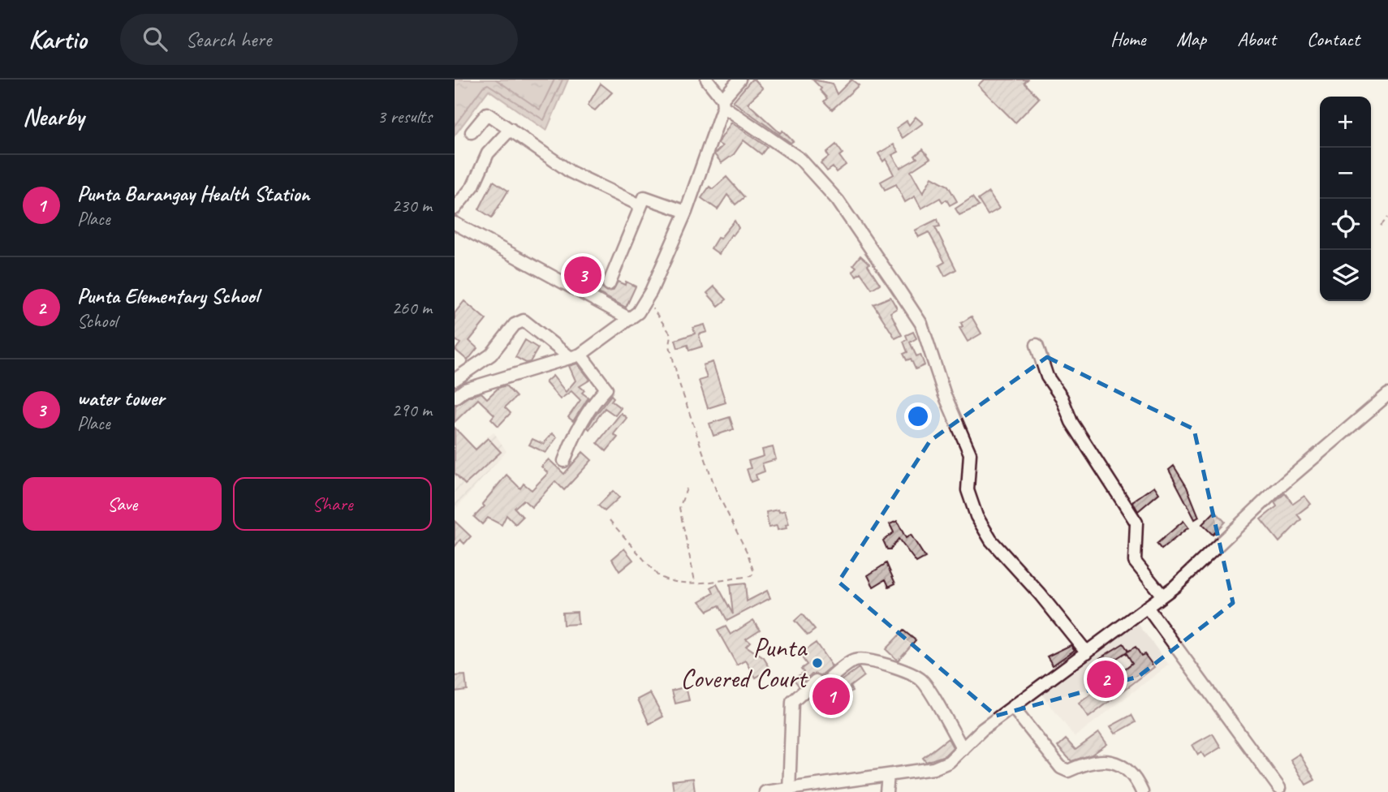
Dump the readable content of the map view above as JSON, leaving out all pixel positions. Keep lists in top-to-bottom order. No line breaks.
{"places":["Punta Covered Court"],"page":{"header":"Kartio","search":"Search here","nav":["Home","Map","About","Contact"],"heading":["Nearby","3 results"],"map_buttons":["+","−"],"list":[{"mark":"1","name":"Punta Barangay Health Station","note":"Place","value":"230 m"},{"mark":"2","name":"Punta Elementary School","note":"School","value":"260 m"},{"mark":"3","name":"water tower","note":"Place","value":"290 m"}],"pins":["3","2","1"],"buttons":["Save","Share"]}}
